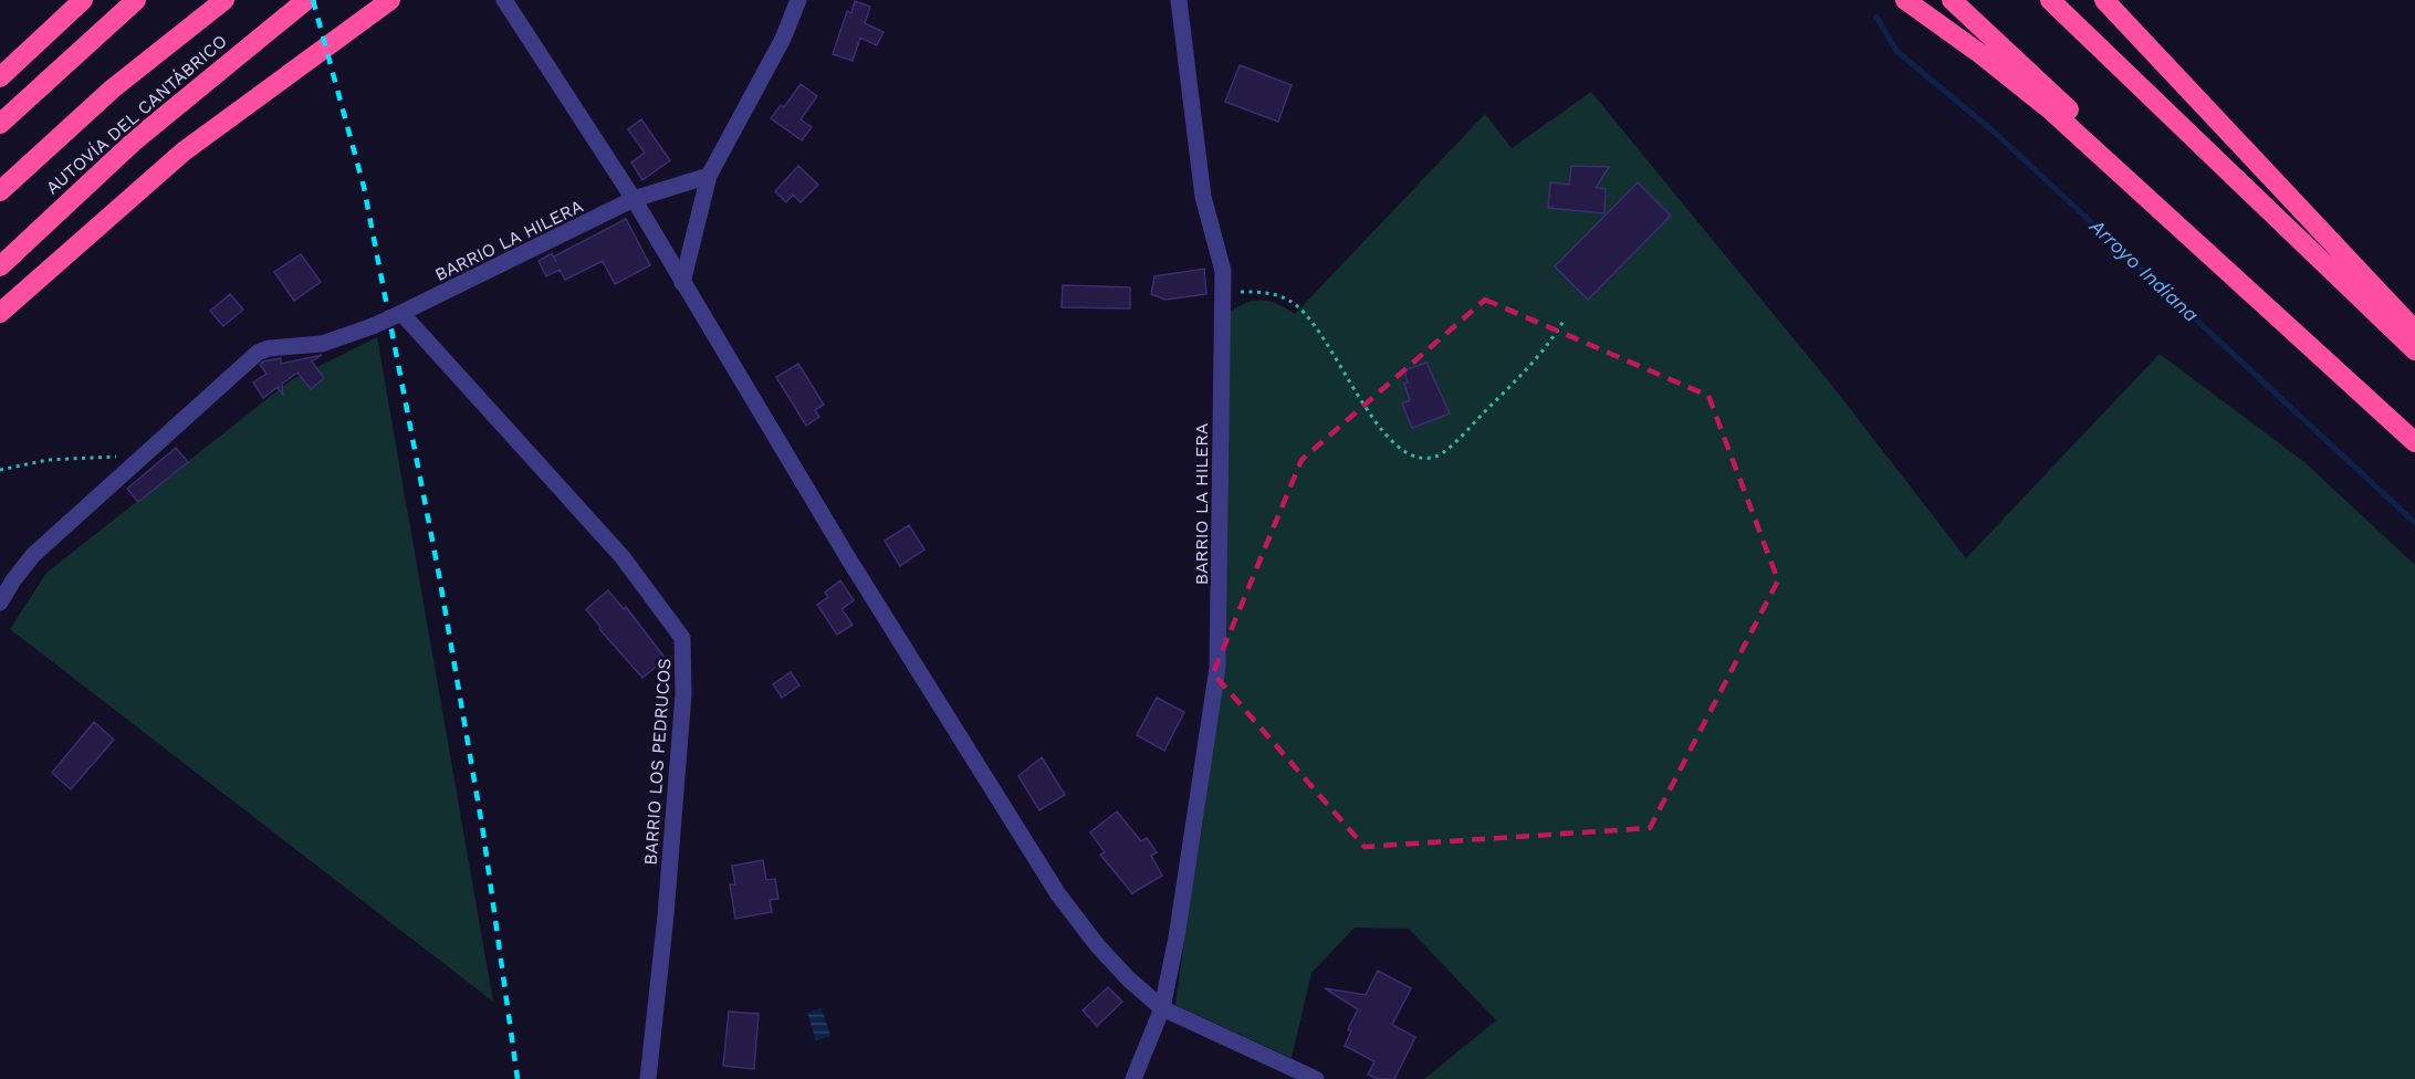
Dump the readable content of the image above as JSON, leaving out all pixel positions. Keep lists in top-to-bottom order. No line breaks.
{"streets":{"highway":["AUTOVÍA DEL CANTÁBRICO"],"street":["BARRIO LA HILERA","BARRIO LOS PEDRUCOS"]},"crossings":[["BARRIO LA HILERA","BARRIO LOS PEDRUCOS"]],"water":["Arroyo Indiana"]}
